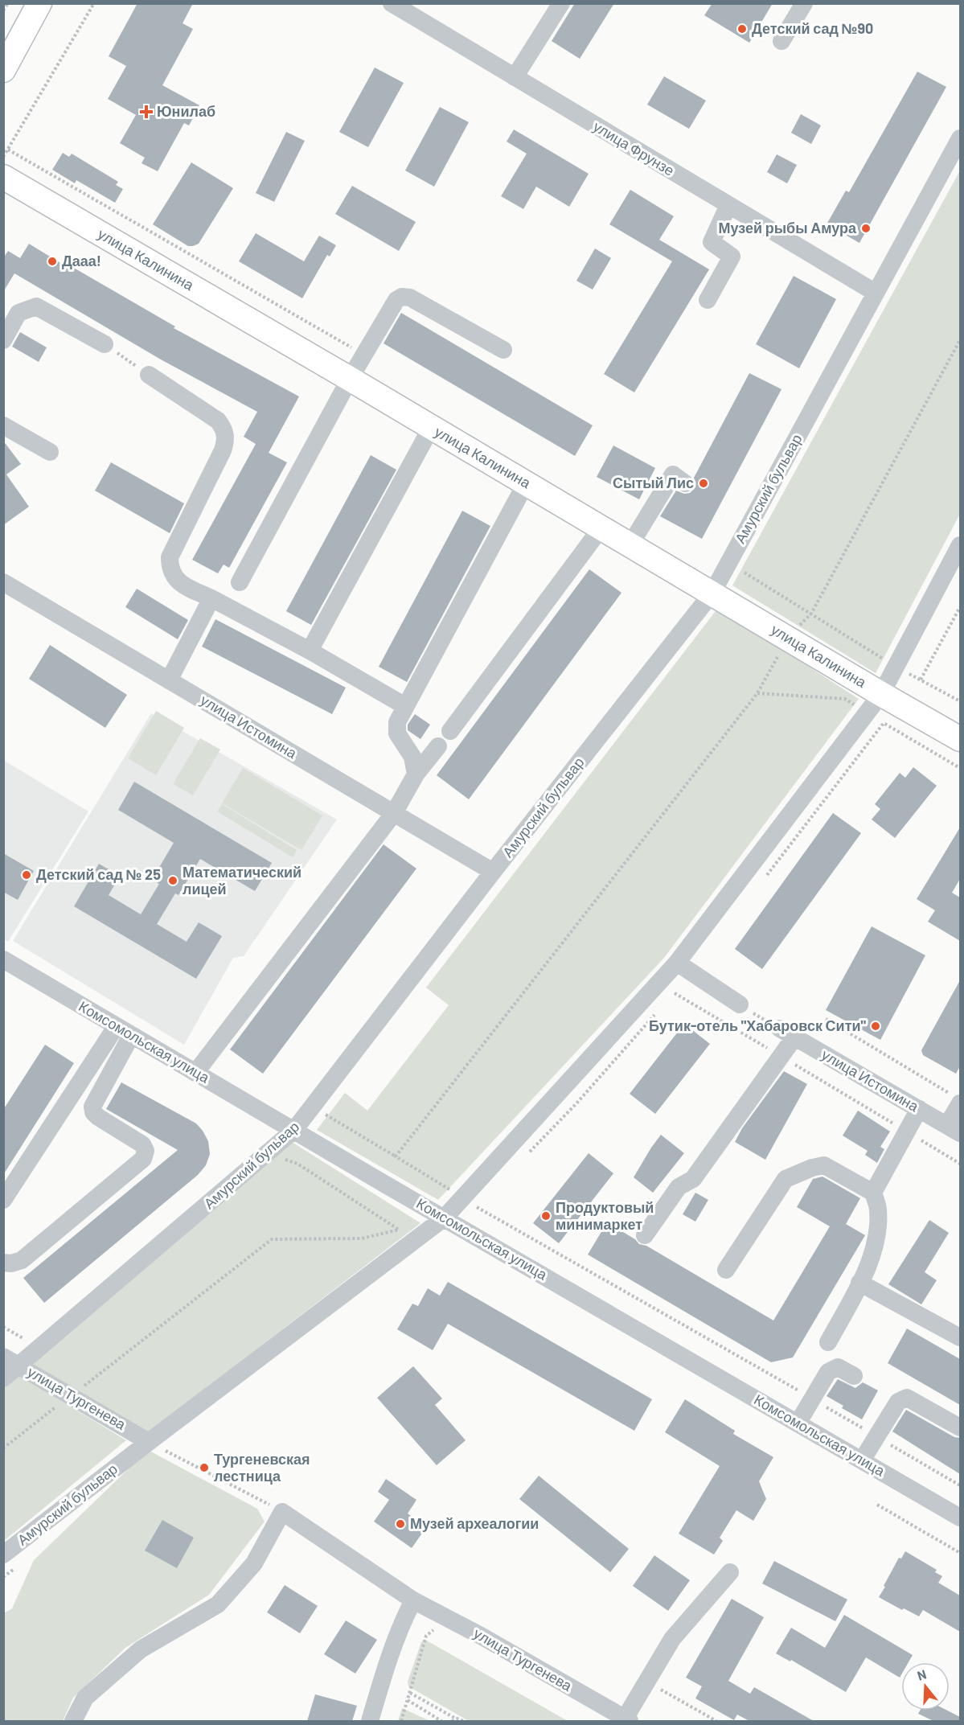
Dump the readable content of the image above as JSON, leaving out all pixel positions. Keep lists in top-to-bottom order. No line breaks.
{"streets":{"main road":["улица Калинина"],"street":["улица Фрунзе","Амурский бульвар","улица Истомина","Комсомольская улица","улица Тургенева"]},"crossings":[["улица Фрунзе","Амурский бульвар"],["улица Калинина","Амурский бульвар"],["Амурский бульвар","улица Истомина"],["Амурский бульвар","Комсомольская улица"],["Амурский бульвар","улица Тургенева"]],"places":{"other":["Детский сад №90","Музей рыбы Амура","Дааа!","Сытый Лис","Детский сад № 25","Математический лицей","Бутик-отель \"Хабаровск Сити\"","Продуктовый минимаркет","Тургеневская лестница","Музей археалогии"],"health":["Юнилаб"]},"north":"top"}
